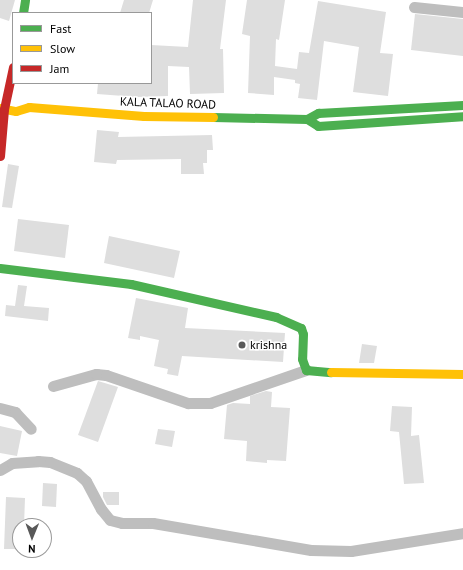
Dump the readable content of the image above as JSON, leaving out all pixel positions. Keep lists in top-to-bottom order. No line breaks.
{"streets":{"street":["KALA TALAO ROAD"]},"places":["krishna"],"legend":["Fast","Slow","Jam"],"north":"bottom"}
